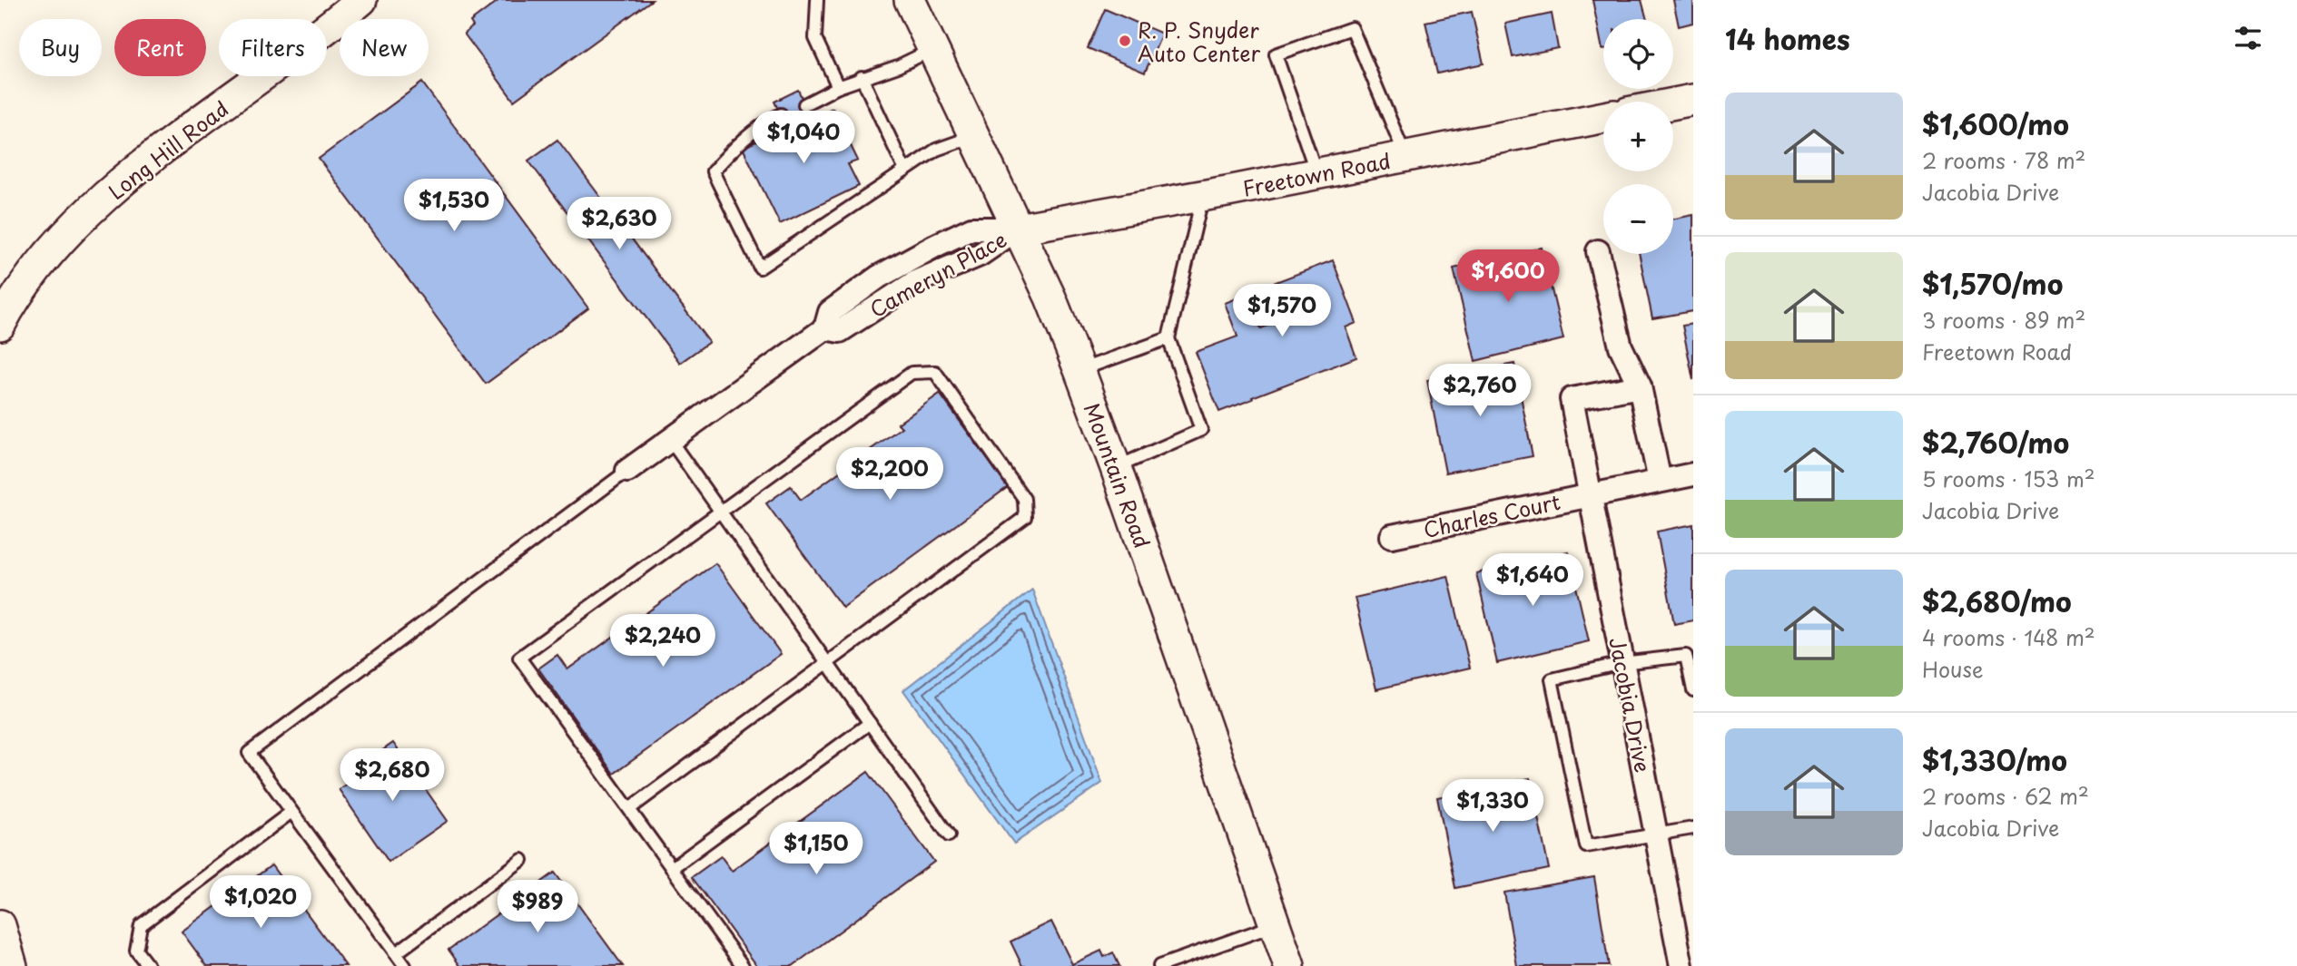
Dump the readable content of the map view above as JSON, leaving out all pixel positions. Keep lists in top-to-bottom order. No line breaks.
{"streets":{"street":["Long Hill Road","Freetown Road","Cameryn Place","Mountain Road","Charles Court","Jacobia Drive"]},"crossings":[["Freetown Road","Cameryn Place"],["Freetown Road","Mountain Road"],["Cameryn Place","Mountain Road"],["Charles Court","Jacobia Drive"]],"places":["R. P. Snyder Auto Center"],"page":{"heading":"14 homes","map_buttons":["+","−"],"chip":["Buy","Rent","Filters","New"],"list":[{"name":"$1,600/mo","note":"2 rooms · 78 m² · Jacobia Drive"},{"name":"$1,570/mo","note":"3 rooms · 89 m² · Freetown Road"},{"name":"$2,760/mo","note":"5 rooms · 153 m² · Jacobia Drive"},{"name":"$2,680/mo","note":"4 rooms · 148 m² · House"},{"name":"$1,330/mo","note":"2 rooms · 62 m² · Jacobia Drive"}],"price":["$1,040","$1,530","$2,630","$1,600","$1,570","$2,760","$2,200","$1,640","$2,240","$2,680","$1,330","$1,150","$1,020","$989"]}}
